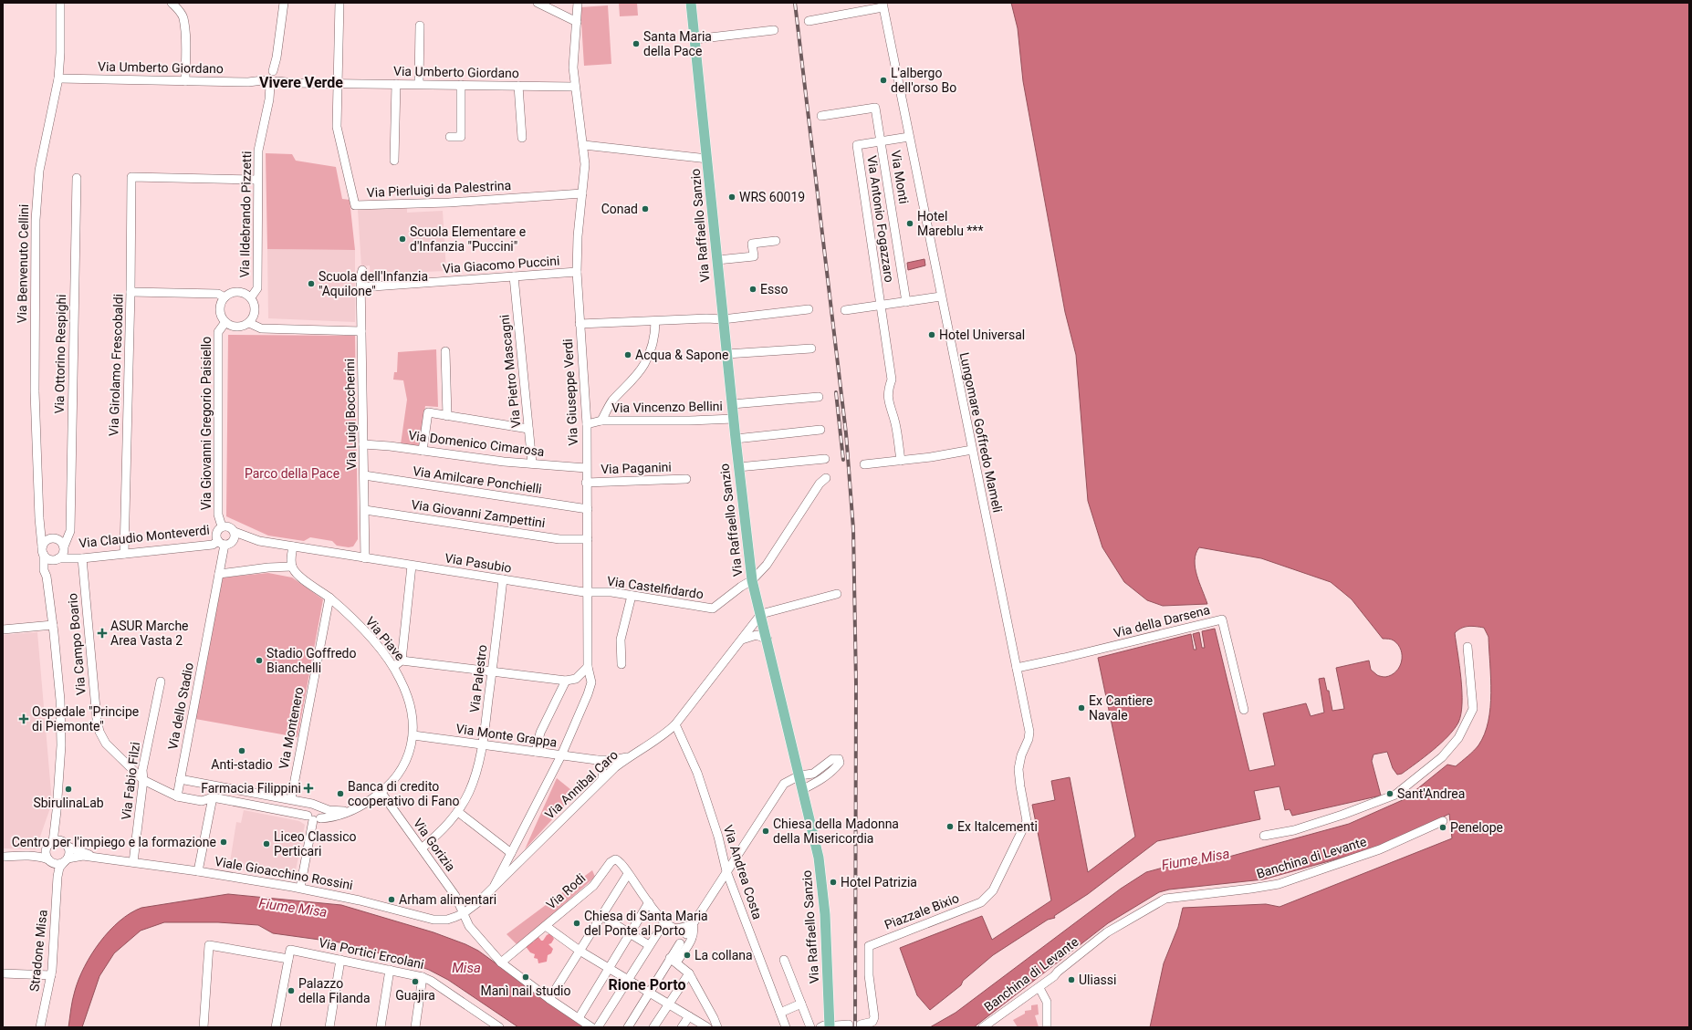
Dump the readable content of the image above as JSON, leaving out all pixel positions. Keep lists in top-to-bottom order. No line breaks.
{"streets":{"main road":["Via Raffaello Sanzio"],"street":["Via Umberto Giordano","Via Monti","Via Pierluigi da Palestrina","Via Ildebrando Pizzetti","Via Antonio Fogazzaro","Via Benvenuto Cellini","Via Giacomo Puccini","Via Ottorino Respighi","Via Girolamo Frescobaldi","Via Pietro Mascagni","Via Giuseppe Verdi","Via Vincenzo Bellini","Via Luigi Boccherini","Via Giovanni Gregorio Paisiello","Lungomare Goffredo Mameli","Via Domenico Cimarosa","Via Paganini","Via Amilcare Ponchielli","Via Giovanni Zampettini","Via Claudio Monteverdi","Via Pasubio","Via Castelfidardo","Via della Darsena","Via Piave","Via Campo Boario","Via Palestro","Via dello Stadio","Via Montenero","Via Monte Grappa","Via Fabio Filzi","Via Annibal Caro","Via Gorizia","Banchina di Levante","Via Andrea Costa","Viale Gioacchino Rossini","Via Rodi","Piazzale Bixio","Stradone Misa","Via Portici Ercolani"]},"crossings":[["Via Umberto Giordano","Via Pierluigi da Palestrina"],["Via Umberto Giordano","Via Ildebrando Pizzetti"],["Via Umberto Giordano","Via Benvenuto Cellini"],["Via Umberto Giordano","Via Giuseppe Verdi"],["Via Monti","Via Antonio Fogazzaro"],["Via Pierluigi da Palestrina","Via Giuseppe Verdi"],["Via Ildebrando Pizzetti","Via Girolamo Frescobaldi"],["Via Ildebrando Pizzetti","Via Giovanni Gregorio Paisiello"],["Via Antonio Fogazzaro","Lungomare Goffredo Mameli"],["Via Raffaello Sanzio","Via Vincenzo Bellini"],["Via Raffaello Sanzio","Via Castelfidardo"],["Via Raffaello Sanzio","Via Annibal Caro"],["Via Benvenuto Cellini","Via Ottorino Respighi"],["Via Benvenuto Cellini","Via Claudio Monteverdi"],["Via Giacomo Puccini","Via Pietro Mascagni"],["Via Giacomo Puccini","Via Giuseppe Verdi"],["Via Giacomo Puccini","Via Luigi Boccherini"],["Via Ottorino Respighi","Via Claudio Monteverdi"],["Via Girolamo Frescobaldi","Via Claudio Monteverdi"],["Via Pietro Mascagni","Via Domenico Cimarosa"],["Via Giuseppe Verdi","Via Vincenzo Bellini"],["Via Giuseppe Verdi","Via Domenico Cimarosa"],["Via Giuseppe Verdi","Via Paganini"],["Via Giuseppe Verdi","Via Amilcare Ponchielli"],["Via Giuseppe Verdi","Via Giovanni Zampettini"],["Via Giuseppe Verdi","Via Pasubio"],["Via Giuseppe Verdi","Via Castelfidardo"],["Via Giuseppe Verdi","Via Monte Grappa"],["Via Giuseppe Verdi","Via Annibal Caro"],["Via Luigi Boccherini","Via Domenico Cimarosa"],["Via Luigi Boccherini","Via Amilcare Ponchielli"],["Via Luigi Boccherini","Via Giovanni Zampettini"],["Via Luigi Boccherini","Via Pasubio"],["Via Giovanni Gregorio Paisiello","Via Claudio Monteverdi"],["Via Giovanni Gregorio Paisiello","Via dello Stadio"],["Lungomare Goffredo Mameli","Via della Darsena"],["Lungomare Goffredo Mameli","Piazzale Bixio"],["Via Claudio Monteverdi","Via Campo Boario"],["Via Claudio Monteverdi","Via dello Stadio"],["Via Pasubio","Via Castelfidardo"],["Via Pasubio","Via Palestro"],["Via Piave","Via Montenero"],["Via Piave","Via Monte Grappa"],["Via Piave","Via Gorizia"],["Via Campo Boario","Via dello Stadio"],["Via Campo Boario","Via Fabio Filzi"],["Via Palestro","Via Monte Grappa"],["Via Palestro","Via Gorizia"],["Via Monte Grappa","Via Annibal Caro"],["Via Fabio Filzi","Viale Gioacchino Rossini"],["Via Annibal Caro","Via Gorizia"],["Via Annibal Caro","Via Andrea Costa"],["Via Annibal Caro","Viale Gioacchino Rossini"],["Via Gorizia","Viale Gioacchino Rossini"],["Via Gorizia","Via Rodi"],["Viale Gioacchino Rossini","Stradone Misa"]],"districts":["Vivere Verde","Rione Porto"],"water":["Fiume Misa","Misa"],"parks":["Parco della Pace"],"places":{"other":["Santa Maria della Pace","L'albergo dell'orso Bo","WRS 60019","Conad","Hotel Mareblu ***","Scuola Elementare e d'Infanzia \"Puccini\"","Scuola dell'Infanzia \"Aquilone\"","Esso","Hotel Universal","Acqua & Sapone","Stadio Goffredo Bianchelli","Ex Cantiere Navale","Anti-stadio","SbirulinaLab","Banca di credito cooperativo di Fano","Sant'Andrea","Ex Italcementi","Penelope","Chiesa della Madonna della Misericordia","Centro per l'impiego e la formazione","Liceo Classico Perticari","Hotel Patrizia","Arham alimentari","Chiesa di Santa Maria del Ponte al Porto","La collana","Manì nail studio","Uliassi","Guajira","Palazzo della Filanda"],"health":["ASUR Marche Area Vasta 2","Ospedale \"Principe di Piemonte\"","Farmacia Filippini"]}}
